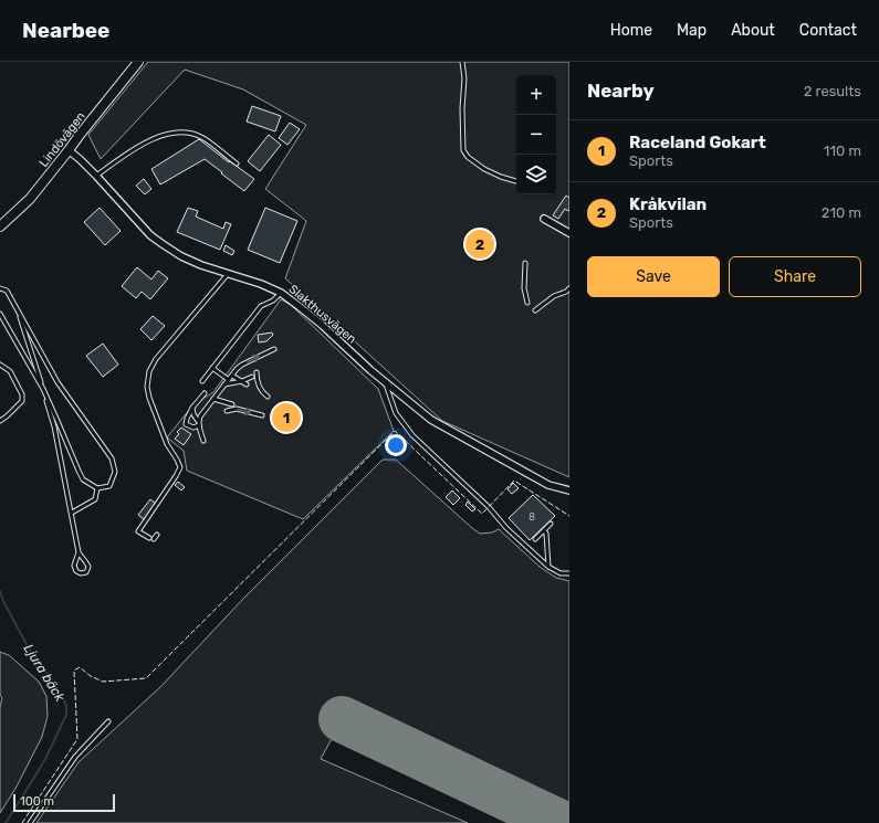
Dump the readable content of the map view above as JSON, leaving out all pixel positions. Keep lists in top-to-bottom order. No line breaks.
{"streets":{"main road":["Lindövägen"],"street":["Slakthusvägen"]},"crossings":[["Lindövägen","Slakthusvägen"]],"water":["Ljura bäck"],"house_numbers":["8"],"scale_bar":"100 m","page":{"header":"Nearbee","nav":["Home","Map","About","Contact"],"heading":["Nearby","2 results"],"map_buttons":["+","−"],"list":[{"mark":"1","name":"Raceland Gokart","note":"Sports","value":"110 m"},{"mark":"2","name":"Kråkvilan","note":"Sports","value":"210 m"}],"pins":["2","1"],"buttons":["Save","Share"],"scale":"100 m"}}
